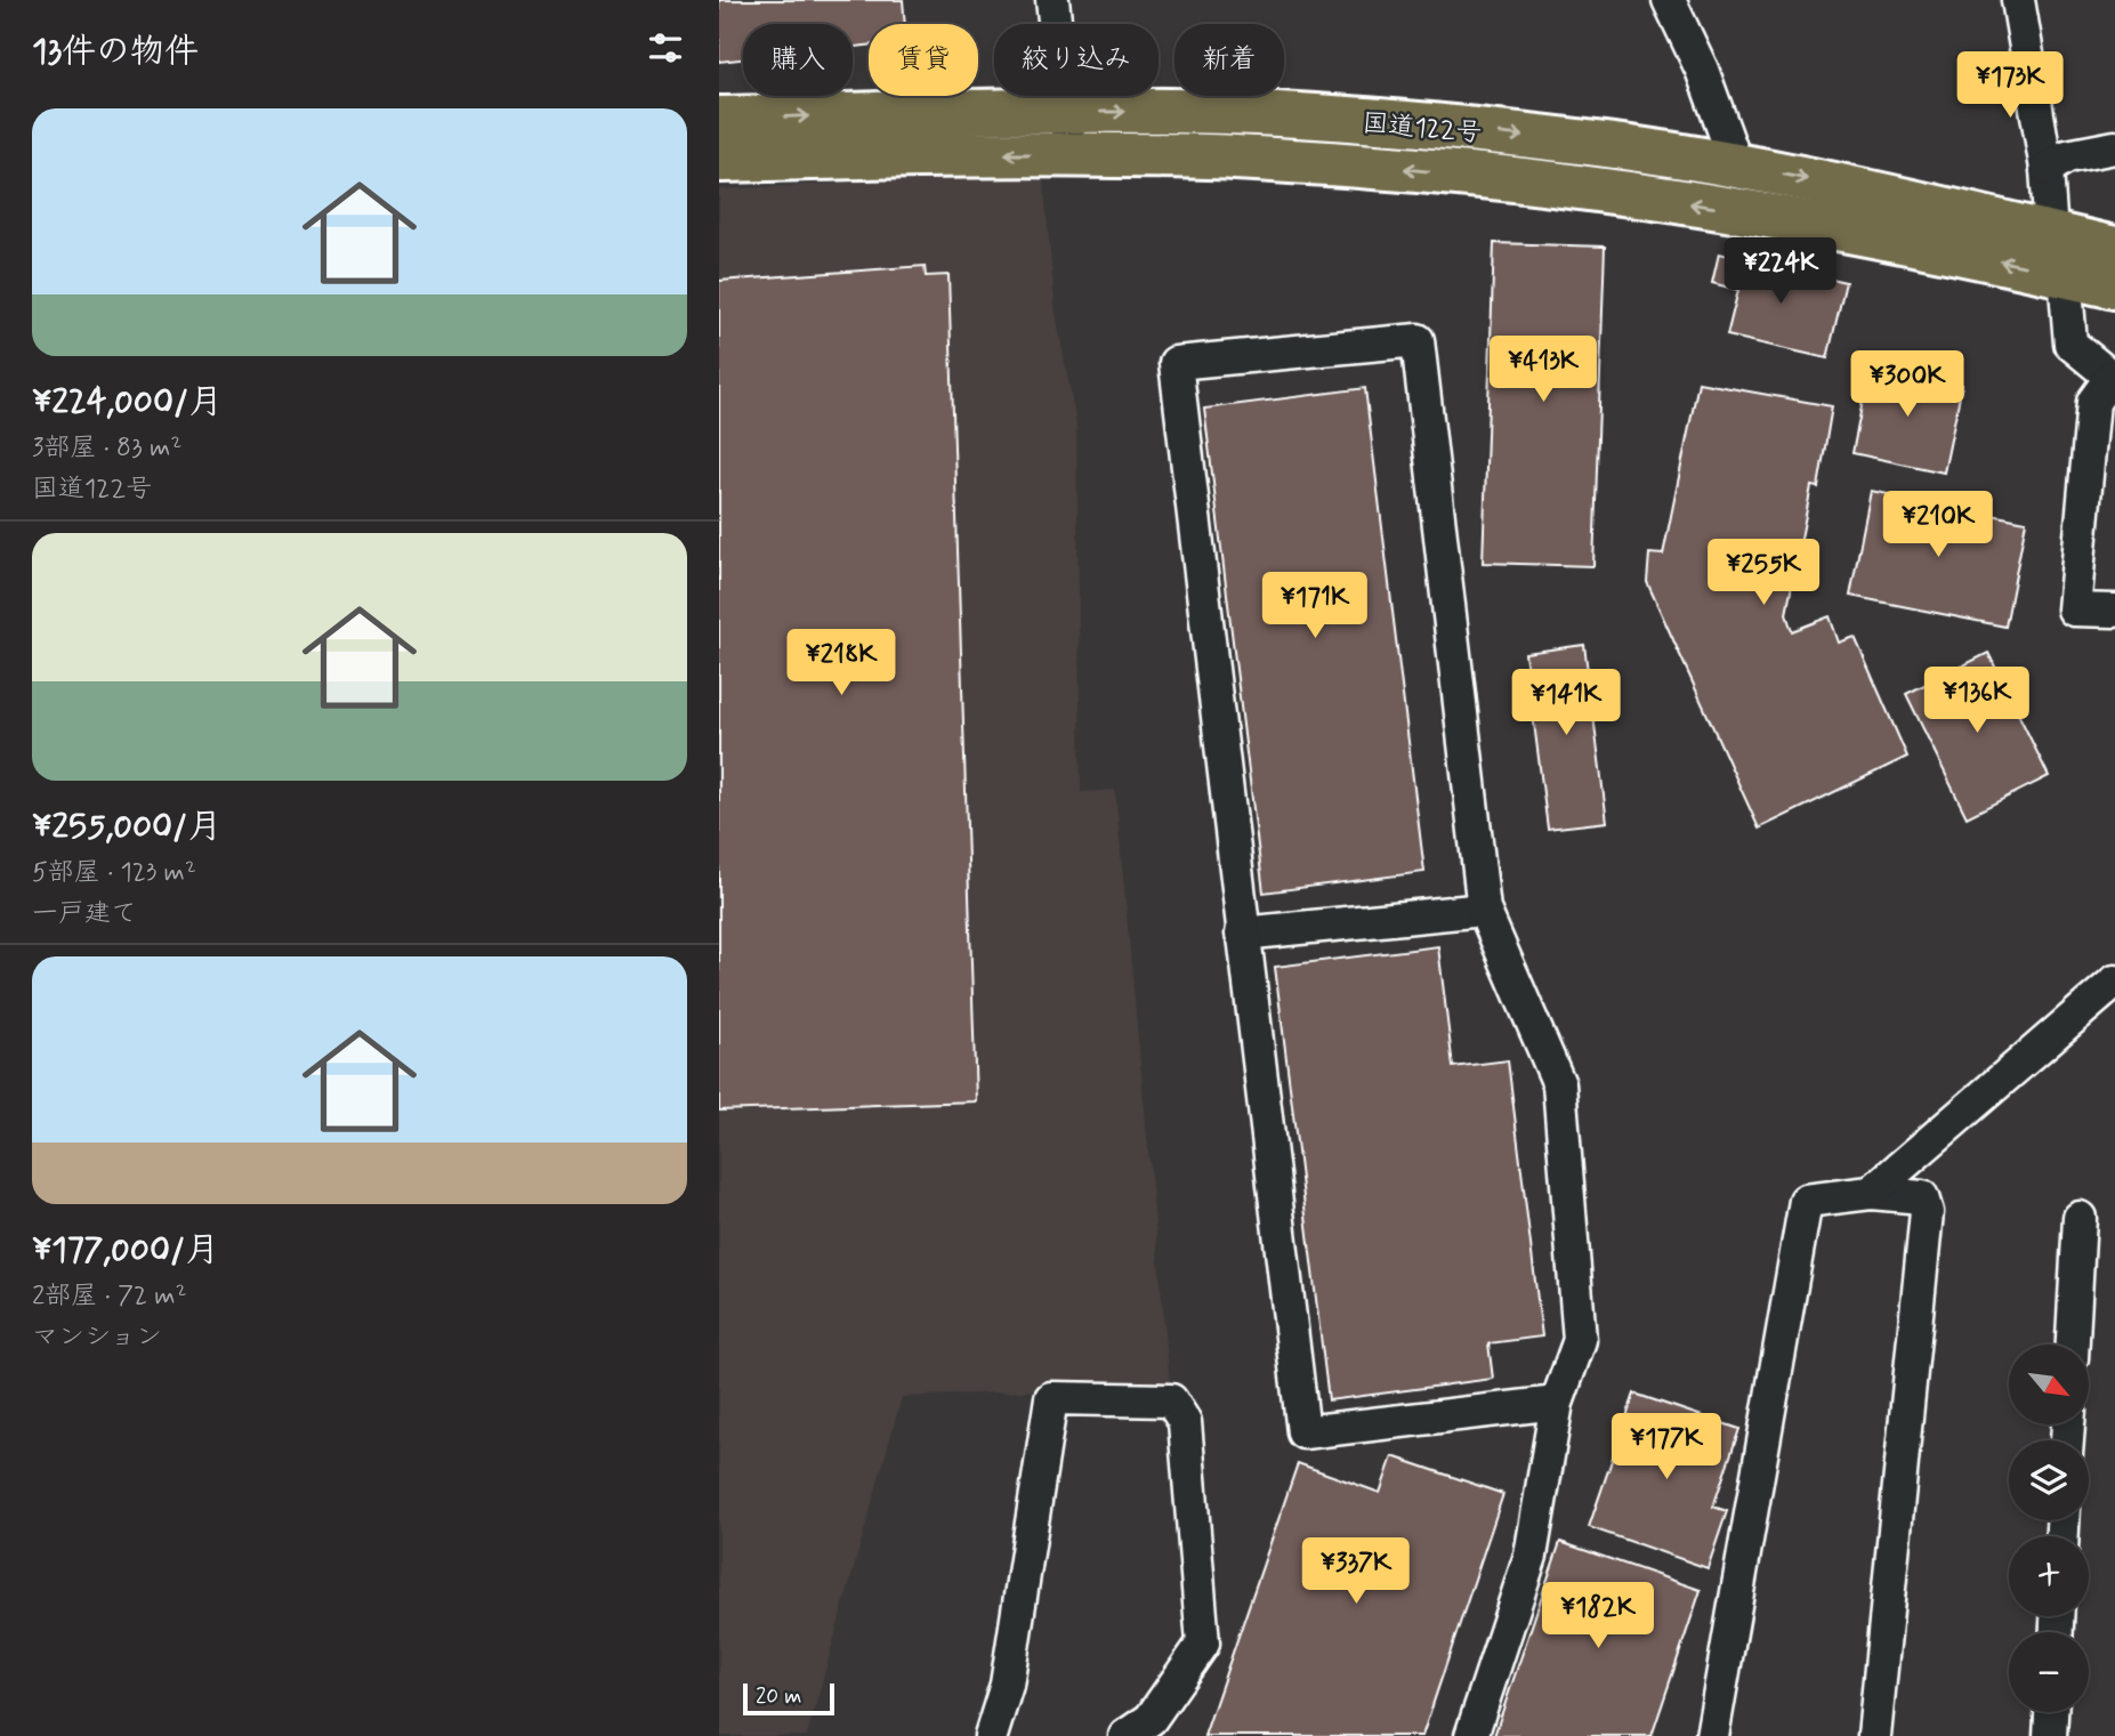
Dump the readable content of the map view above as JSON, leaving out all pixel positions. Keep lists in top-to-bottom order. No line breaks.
{"streets":{"highway":["国道122号"]},"scale_bar":"20 m","north":"bottom right","page":{"heading":"13件の物件","chip":["購入","賃貸","絞り込み","新着"],"price":["¥173K","¥224K","¥413K","¥300K","¥210K","¥255K","¥171K","¥218K","¥136K","¥141K","¥177K","¥337K","¥182K"],"list":[{"name":"¥224,000/月","note":"3部屋 · 83 m² · 国道122号"},{"name":"¥255,000/月","note":"5部屋 · 123 m² · 一戸建て"},{"name":"¥177,000/月","note":"2部屋 · 72 m² · マンション"}],"map_buttons":["+","−"],"scale":"20 m"}}
